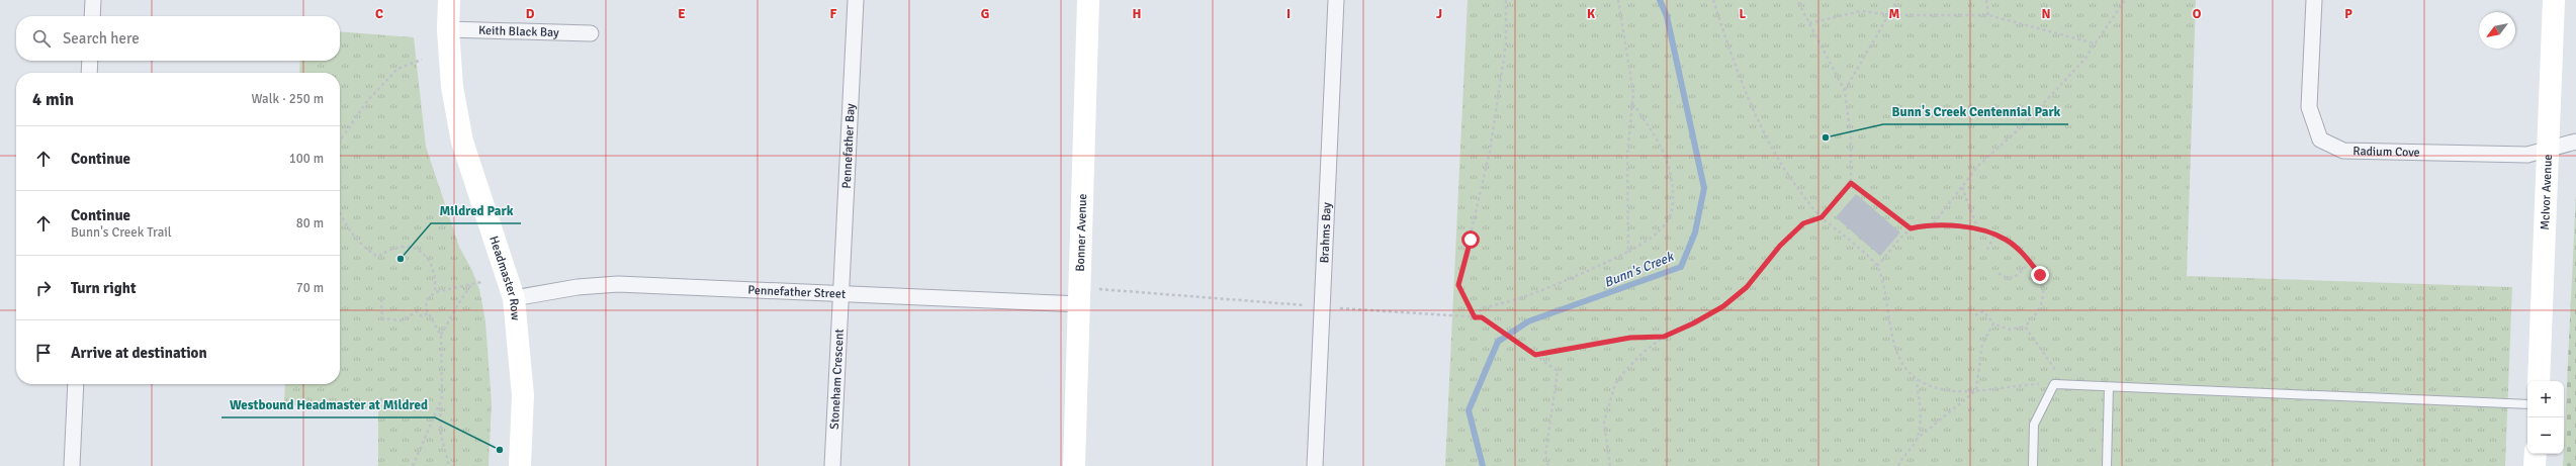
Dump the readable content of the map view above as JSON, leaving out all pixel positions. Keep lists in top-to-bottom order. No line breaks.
{"streets":{"street":["Keith Black Bay","Pennefather Bay","Radium Cove","McIvor Avenue","Bonner Avenue","Brahms Bay","Headmaster Row","Pennefather Street","Stoneham Crescent"]},"crossings":[["Keith Black Bay","Headmaster Row"],["Pennefather Bay","Pennefather Street"],["Pennefather Bay","Stoneham Crescent"],["Radium Cove","McIvor Avenue"],["Bonner Avenue","Pennefather Street"],["Headmaster Row","Pennefather Street"],["Pennefather Street","Stoneham Crescent"]],"water":["Bunn's Creek"],"places":["Bunn's Creek Centennial Park","Mildred Park","Westbound Headmaster at Mildred"],"north":"bottom left","page":{"search":"Search here","heading":["4 min","Walk · 250 m"],"list":[["Continue","100 m"],["Continue","Bunn's Creek Trail","80 m"],["Turn right","70 m"],"Arrive at destination"],"map_buttons":["+","−"]},"grid":{"columns":["C","D","E","F","G","H","I","J","K","L","M","N","O","P"]}}
